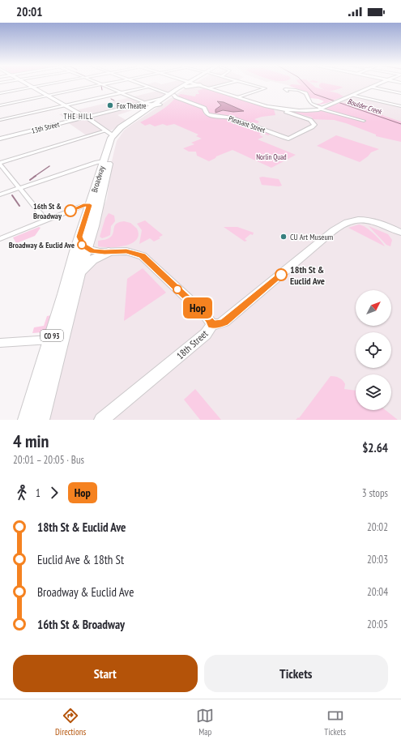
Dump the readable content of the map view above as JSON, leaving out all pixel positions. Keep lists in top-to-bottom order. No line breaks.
{"streets":{"main road":["Broadway","CO 93"],"street":["Pleasant Street","13th Street","18th Street"]},"crossings":[["Pleasant Street","13th Street"],["Pleasant Street","Broadway"],["13th Street","Broadway"]],"districts":["THE HILL"],"water":["Boulder Creek"],"parks":["Norlin Quad"],"places":["Fox Theatre","16th St & Broadway","CU Art Museum","Broadway & Euclid Ave","18th St & Euclid Ave"],"lines":["bus line Hop"],"north":"top right","page":{"status":"20:01","on_map":"Hop","heading":["4 min","20:01 – 20:05 · Bus","$2.64"],"legs":["1","Hop","3 stops"],"list":[{"name":"18th St & Euclid Ave","value":"20:02"},{"name":"Euclid Ave & 18th St","value":"20:03"},{"name":"Broadway & Euclid Ave","value":"20:04"},{"name":"16th St & Broadway","value":"20:05"}],"buttons":["Start","Tickets"],"tabs":["Directions","Map","Tickets"]}}
